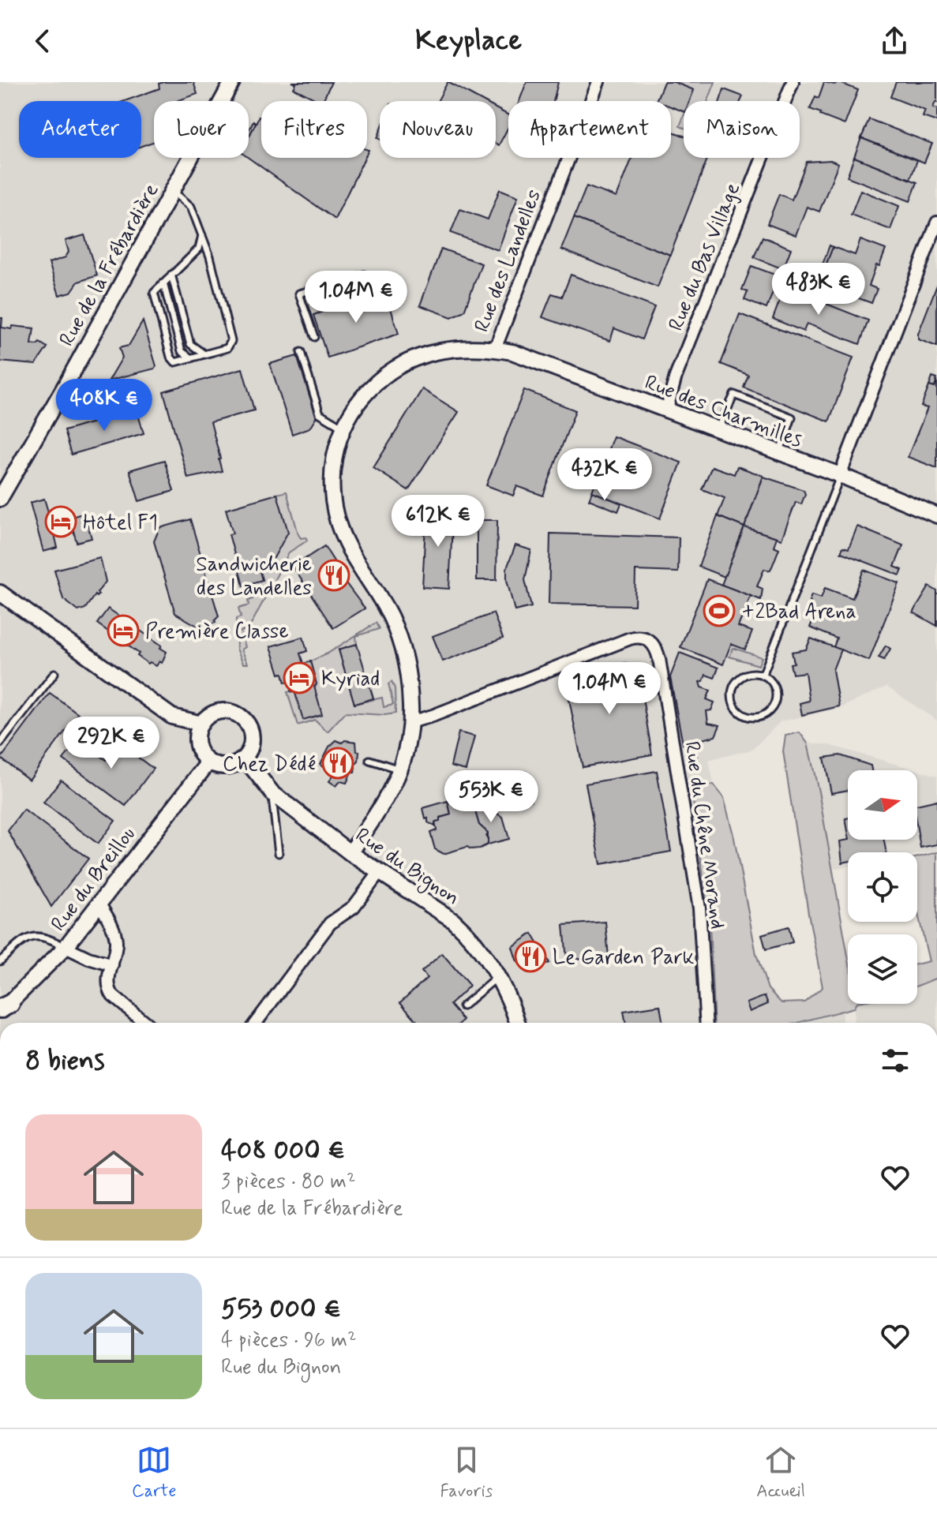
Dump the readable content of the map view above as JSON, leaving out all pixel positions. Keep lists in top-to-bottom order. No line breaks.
{"streets":{"street":["Rue du Bas Village","Rue des Landelles","Rue de la Frébardière","Rue des Charmilles","Rue du Chêne Morand","Rue du Bignon","Rue du Breillou"]},"crossings":[["Rue du Bas Village","Rue des Charmilles"],["Rue des Landelles","Rue des Charmilles"],["Rue des Landelles","Rue du Chêne Morand"],["Rue des Landelles","Rue du Bignon"],["Rue du Bignon","Rue du Breillou"]],"places":{"hotel":["Hôtel F1","Première Classe","Kyriad"],"restaurant":["Sandwicherie des Landelles","Chez Dédé","Le Garden Park"],"sports":["+2Bad Arena"]},"north":"right","page":{"header":"Keyplace","chip":["Acheter","Louer","Filtres","Nouveau","Appartement","Maison"],"price":["483K €","1.04M €","408K €","432K €","612K €","1.04M €","292K €","553K €"],"heading":"8 biens","list":[{"name":"408 000 €","note":"3 pièces · 80 m² · Rue de la Frébardière"},{"name":"553 000 €","note":"4 pièces · 96 m² · Rue du Bignon"}],"tabs":["Carte","Favoris","Accueil"]}}
